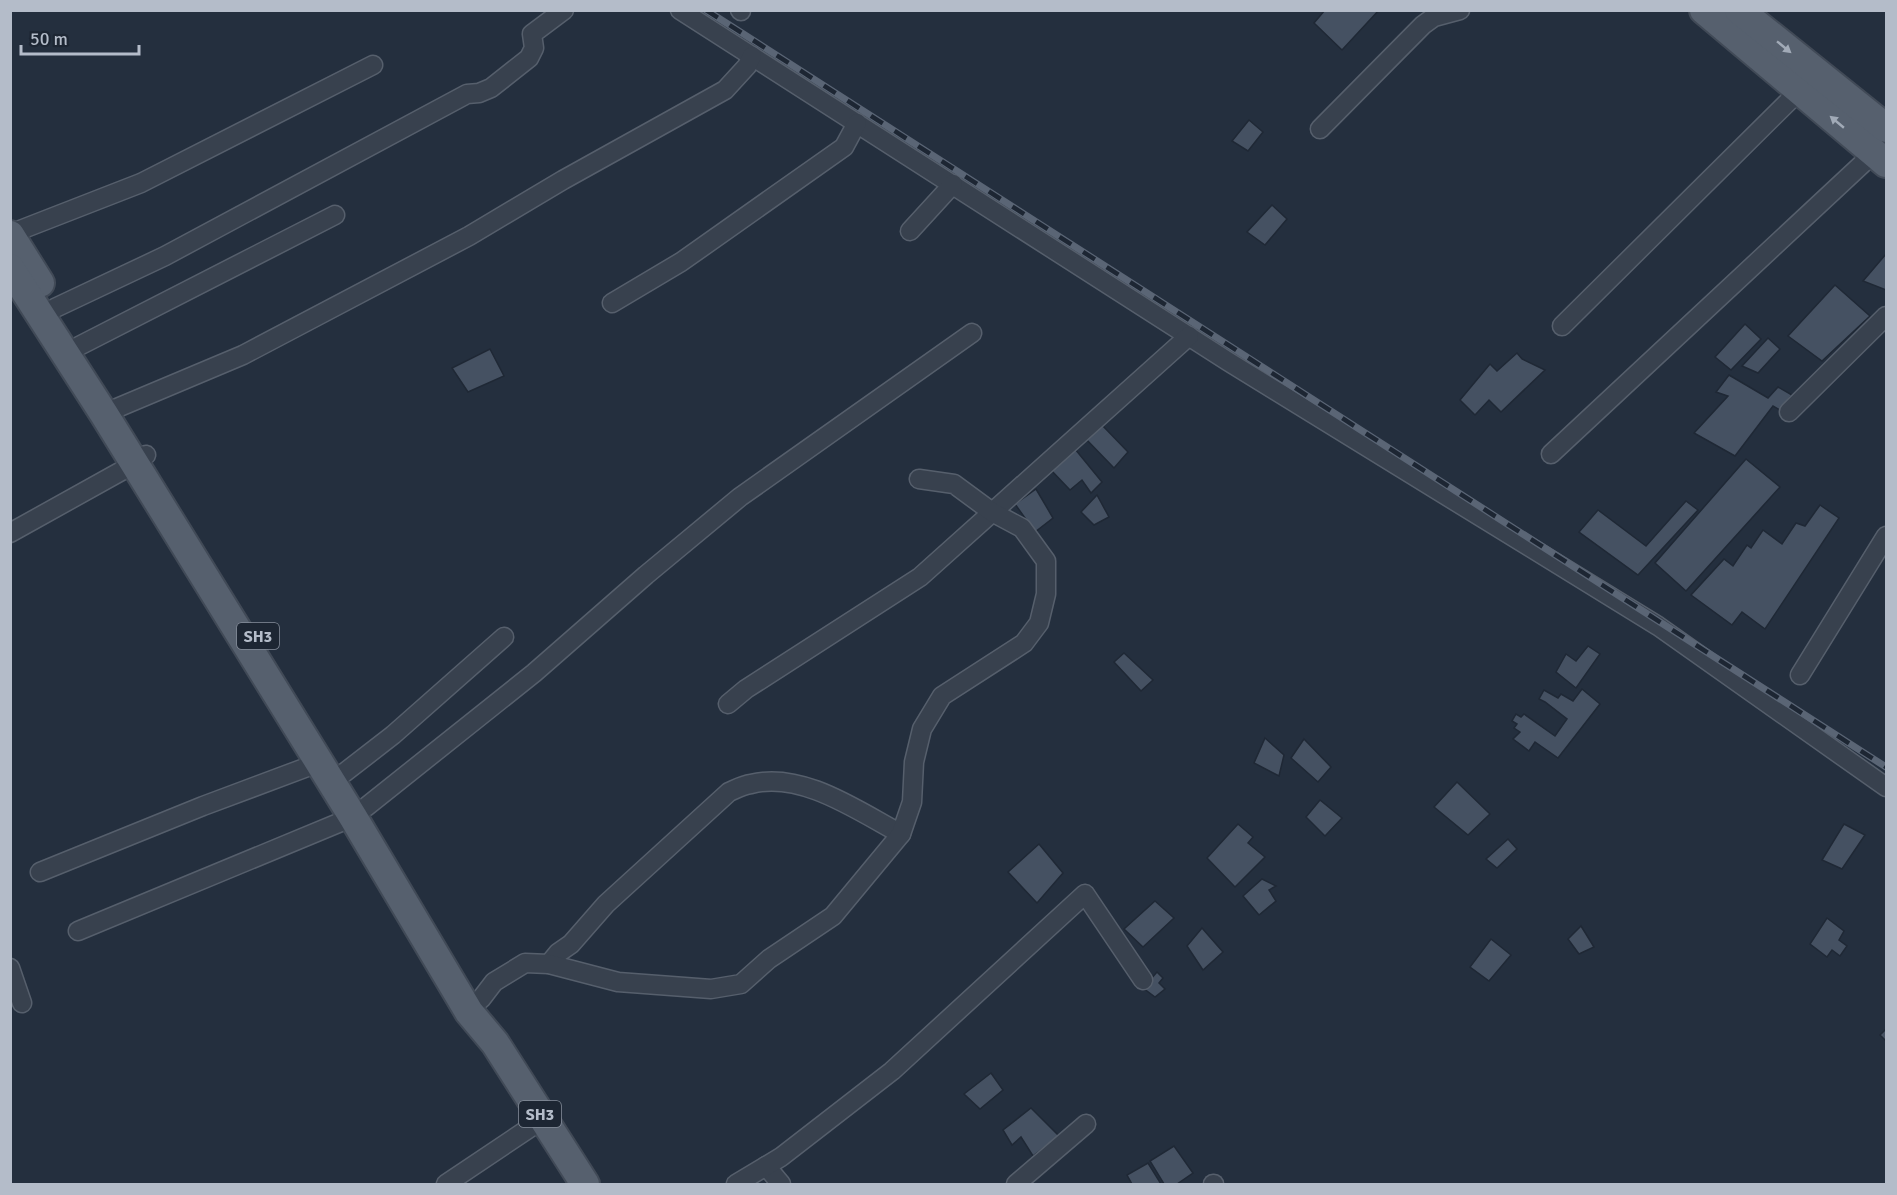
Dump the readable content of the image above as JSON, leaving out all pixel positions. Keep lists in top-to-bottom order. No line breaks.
{"streets":{"main road":["SH3"]},"scale_bar":"50 m"}
